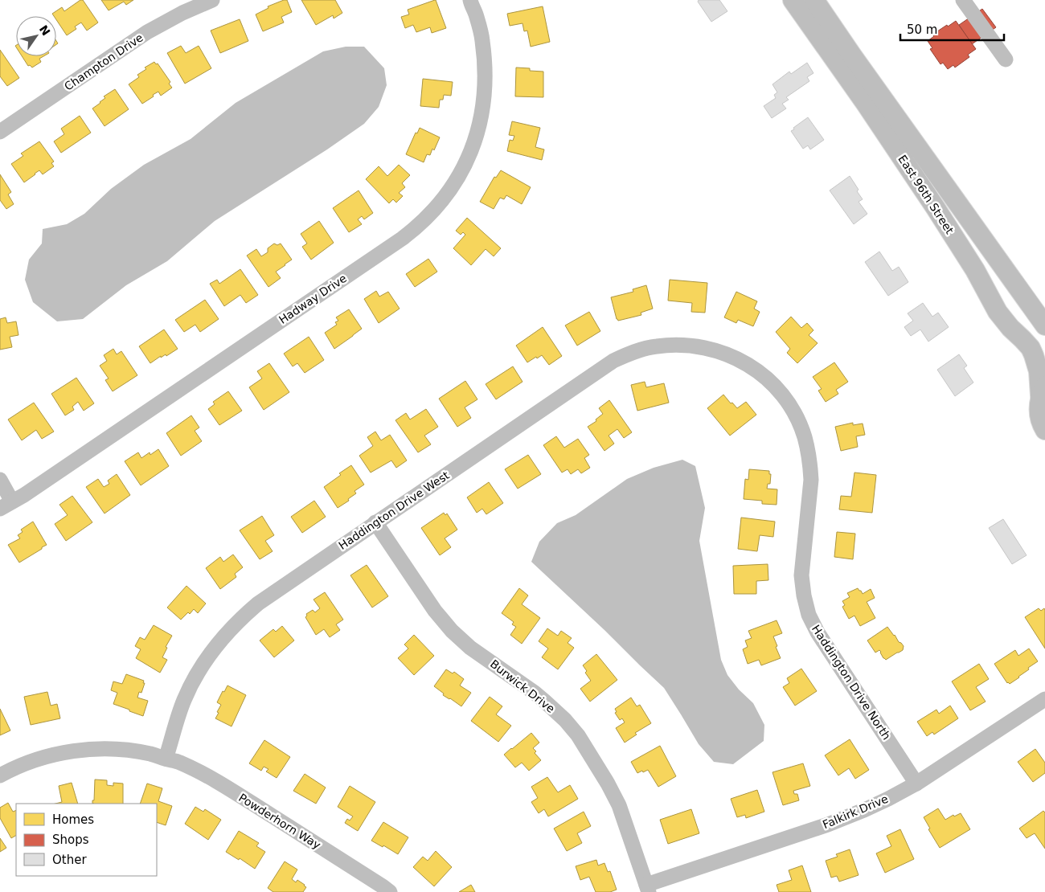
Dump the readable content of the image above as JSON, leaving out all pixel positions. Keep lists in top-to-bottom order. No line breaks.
{"streets":{"main road":["East 96th Street"],"street":["Champton Drive","Hadway Drive","Haddington Drive West","Haddington Drive North","Burwick Drive","Falkirk Drive","Powderhorn Way"]},"crossings":[["Haddington Drive West","Haddington Drive North"],["Haddington Drive West","Burwick Drive"],["Haddington Drive West","Powderhorn Way"],["Haddington Drive North","Falkirk Drive"],["Burwick Drive","Falkirk Drive"]],"legend":["Homes","Shops","Other"],"scale_bar":"50 m","north":"top right"}
